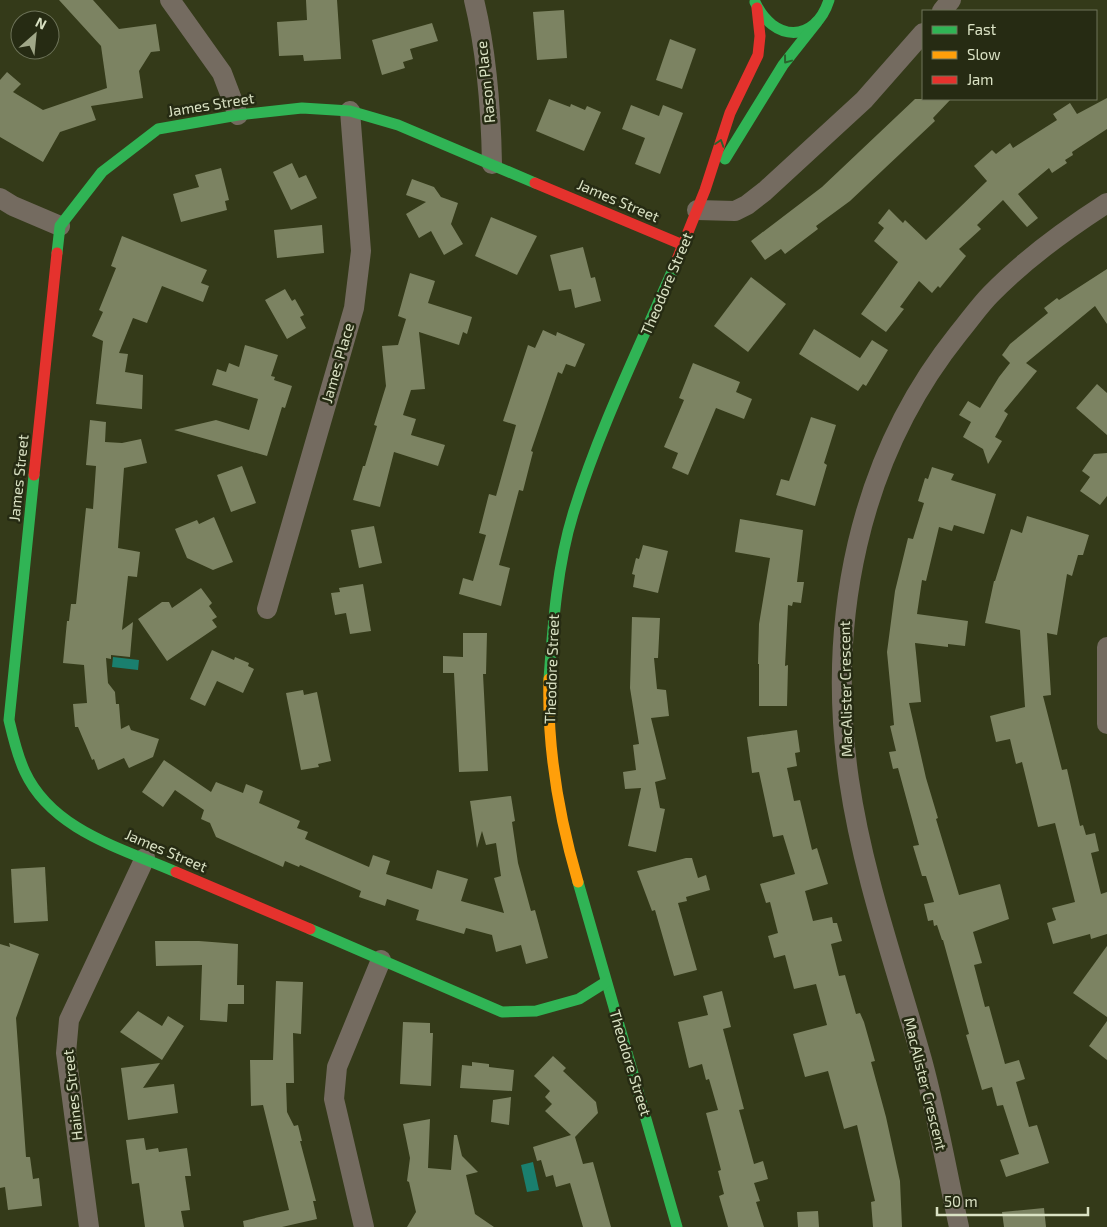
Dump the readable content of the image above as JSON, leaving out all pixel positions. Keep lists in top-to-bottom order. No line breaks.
{"streets":{"street":["Rason Place","James Street","Theodore Street","James Place","MacAlister Crescent","Haines Street"]},"crossings":[["Rason Place","James Street"],["James Street","Theodore Street"],["James Street","James Place"],["James Street","Haines Street"]],"legend":["Fast","Slow","Jam"],"scale_bar":"50 m","north":"top right"}
